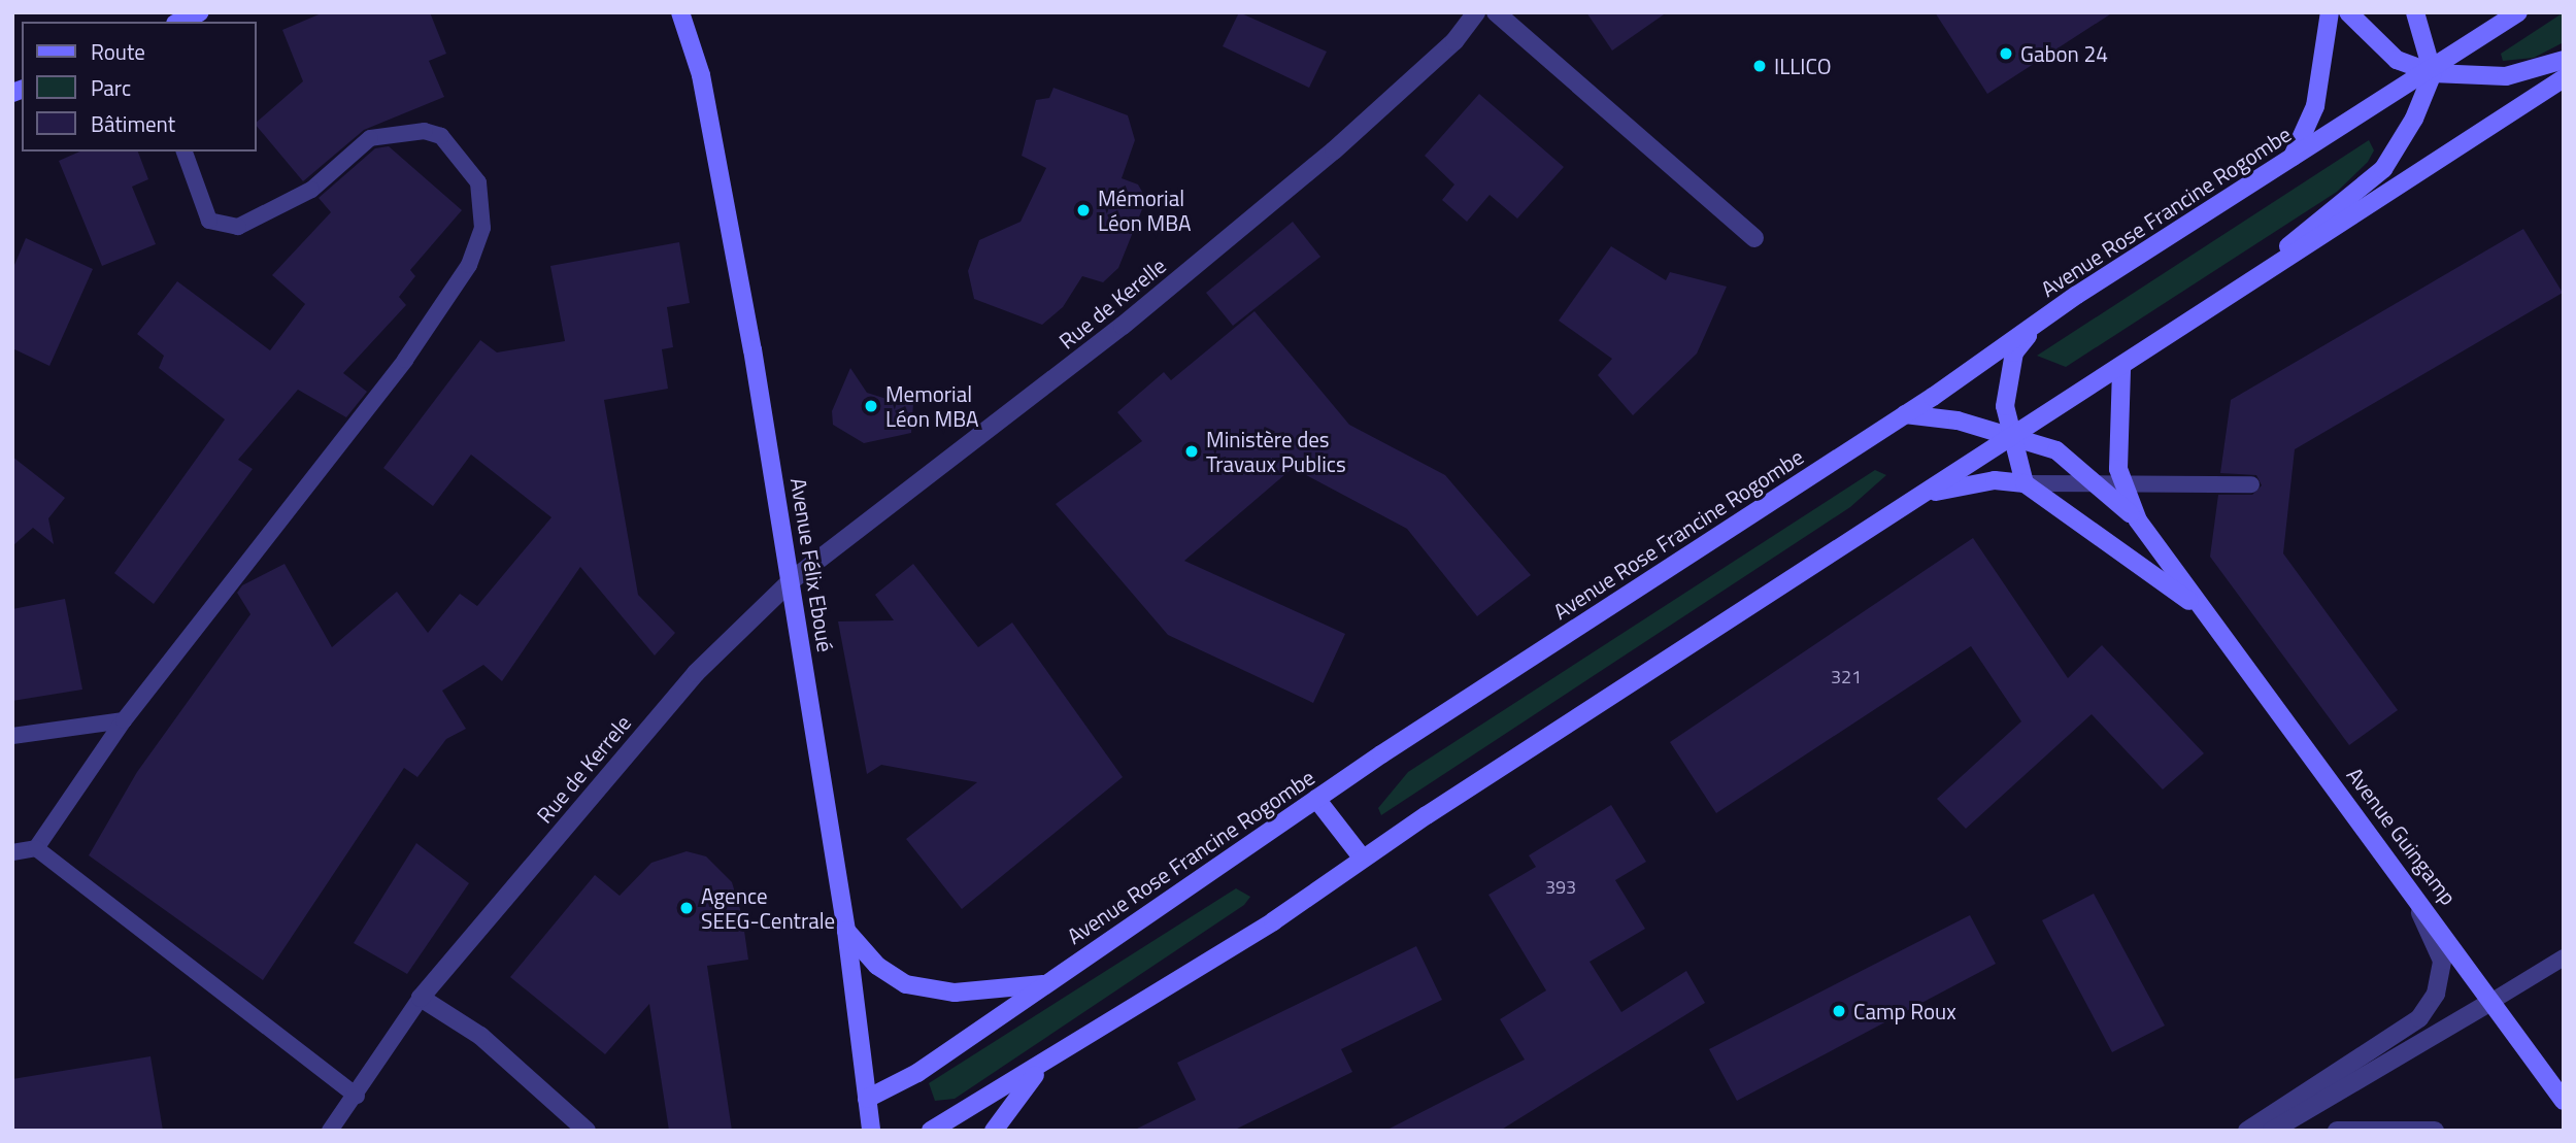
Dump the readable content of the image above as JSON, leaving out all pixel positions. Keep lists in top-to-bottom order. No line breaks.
{"streets":{"main road":["Avenue Rose Francine Rogombe","Avenue Félix Eboué","Avenue Guingamp"],"street":["Rue de Kerelle","Rue de Kerrele"]},"crossings":[["Avenue Rose Francine Rogombe","Avenue Félix Eboué"],["Rue de Kerelle","Avenue Félix Eboué"],["Rue de Kerelle","Rue de Kerrele"],["Avenue Félix Eboué","Rue de Kerrele"]],"places":["Gabon 24","ILLICO","Mémorial Léon MBA","Memorial Léon MBA","Ministère des Travaux Publics","Agence SEEG-Centrale","Camp Roux"],"house_numbers":["321","393"],"legend":["Route","Parc","Bâtiment"]}
